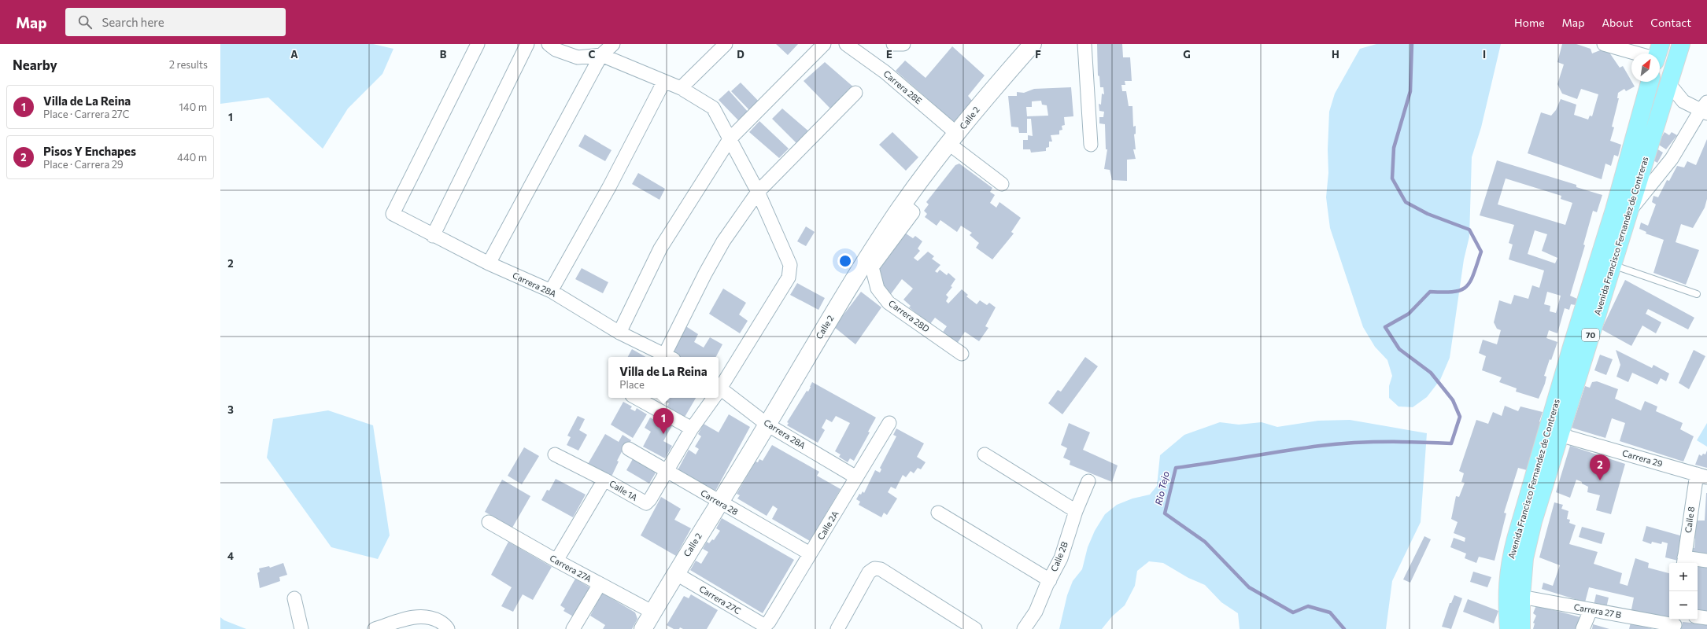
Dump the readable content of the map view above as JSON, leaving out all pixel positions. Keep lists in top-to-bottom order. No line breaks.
{"streets":{"main road":["Avenida Francisco Fernandez de Contreras","70"],"street":["Carrera 28E","Calle 2","Carrera 28A","Carrera 28D","Carrera 29","Calle 1A","Carrera 28","Calle 8","Calle 2A","Calle 2B","Carrera 27A","Carrera 27C","Carrera 27 B"]},"crossings":[["Carrera 28E","Calle 2"],["Calle 2","Carrera 28A"],["Calle 2","Carrera 28D"],["Calle 2","Carrera 28"],["Calle 2","Carrera 27A"],["Calle 2","Carrera 27C"],["Avenida Francisco Fernandez de Contreras","Carrera 29"],["Avenida Francisco Fernandez de Contreras","Carrera 27 B"],["Carrera 28A","Calle 2A"],["Carrera 29","Calle 8"],["Calle 1A","Carrera 28"],["Calle 1A","Carrera 27A"],["Carrera 28","Calle 2A"],["Calle 2A","Carrera 27C"]],"water":["Rio Tejo"],"north":"top right","page":{"header":"Map","search":"Search here","nav":["Home","Map","About","Contact"],"heading":["Nearby","2 results"],"list":[{"mark":"1","name":"Villa de La Reina","note":"Place · Carrera 27C","value":"140 m"},{"mark":"2","name":"Pisos Y Enchapes","note":"Place · Carrera 29","value":"440 m"}],"popup":["Villa de La Reina","Place"],"pins":["1","2"],"map_buttons":["+","−"]},"grid":{"columns":["A","B","C","D","E","F","G","H","I"],"rows":["1","2","3","4"]}}
